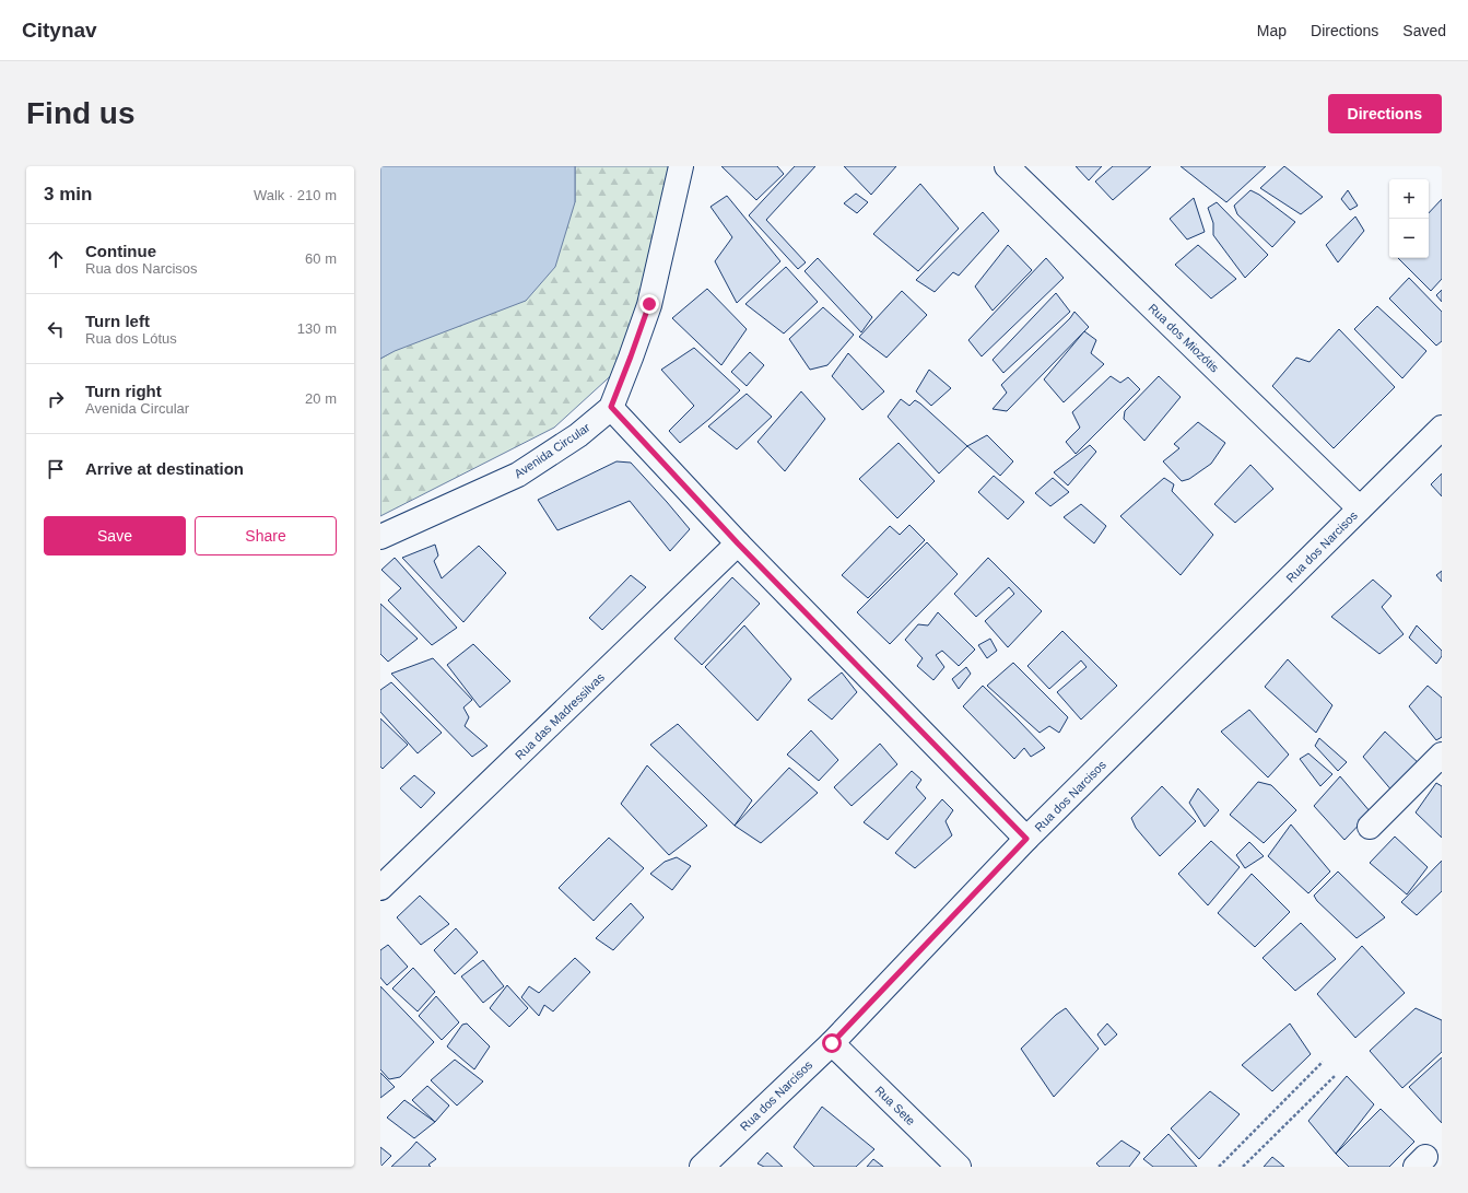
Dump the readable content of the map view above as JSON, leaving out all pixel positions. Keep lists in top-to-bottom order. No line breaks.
{"streets":{"street":["Rua dos Miozótis","Avenida Circular","Rua dos Narcisos","Rua das Madressilvas","Rua Sete"]},"crossings":[["Rua dos Miozótis","Rua dos Narcisos"],["Rua dos Narcisos","Rua Sete"]],"page":{"header":"Citynav","nav":["Map","Directions","Saved"],"buttons":["Directions",["Save","Share"]],"title":"Find us","heading":["3 min","Walk · 210 m"],"map_buttons":["+","−"],"list":[["Continue","Rua dos Narcisos","60 m"],["Turn left","Rua dos Lótus","130 m"],["Turn right","Avenida Circular","20 m"],"Arrive at destination"]}}
